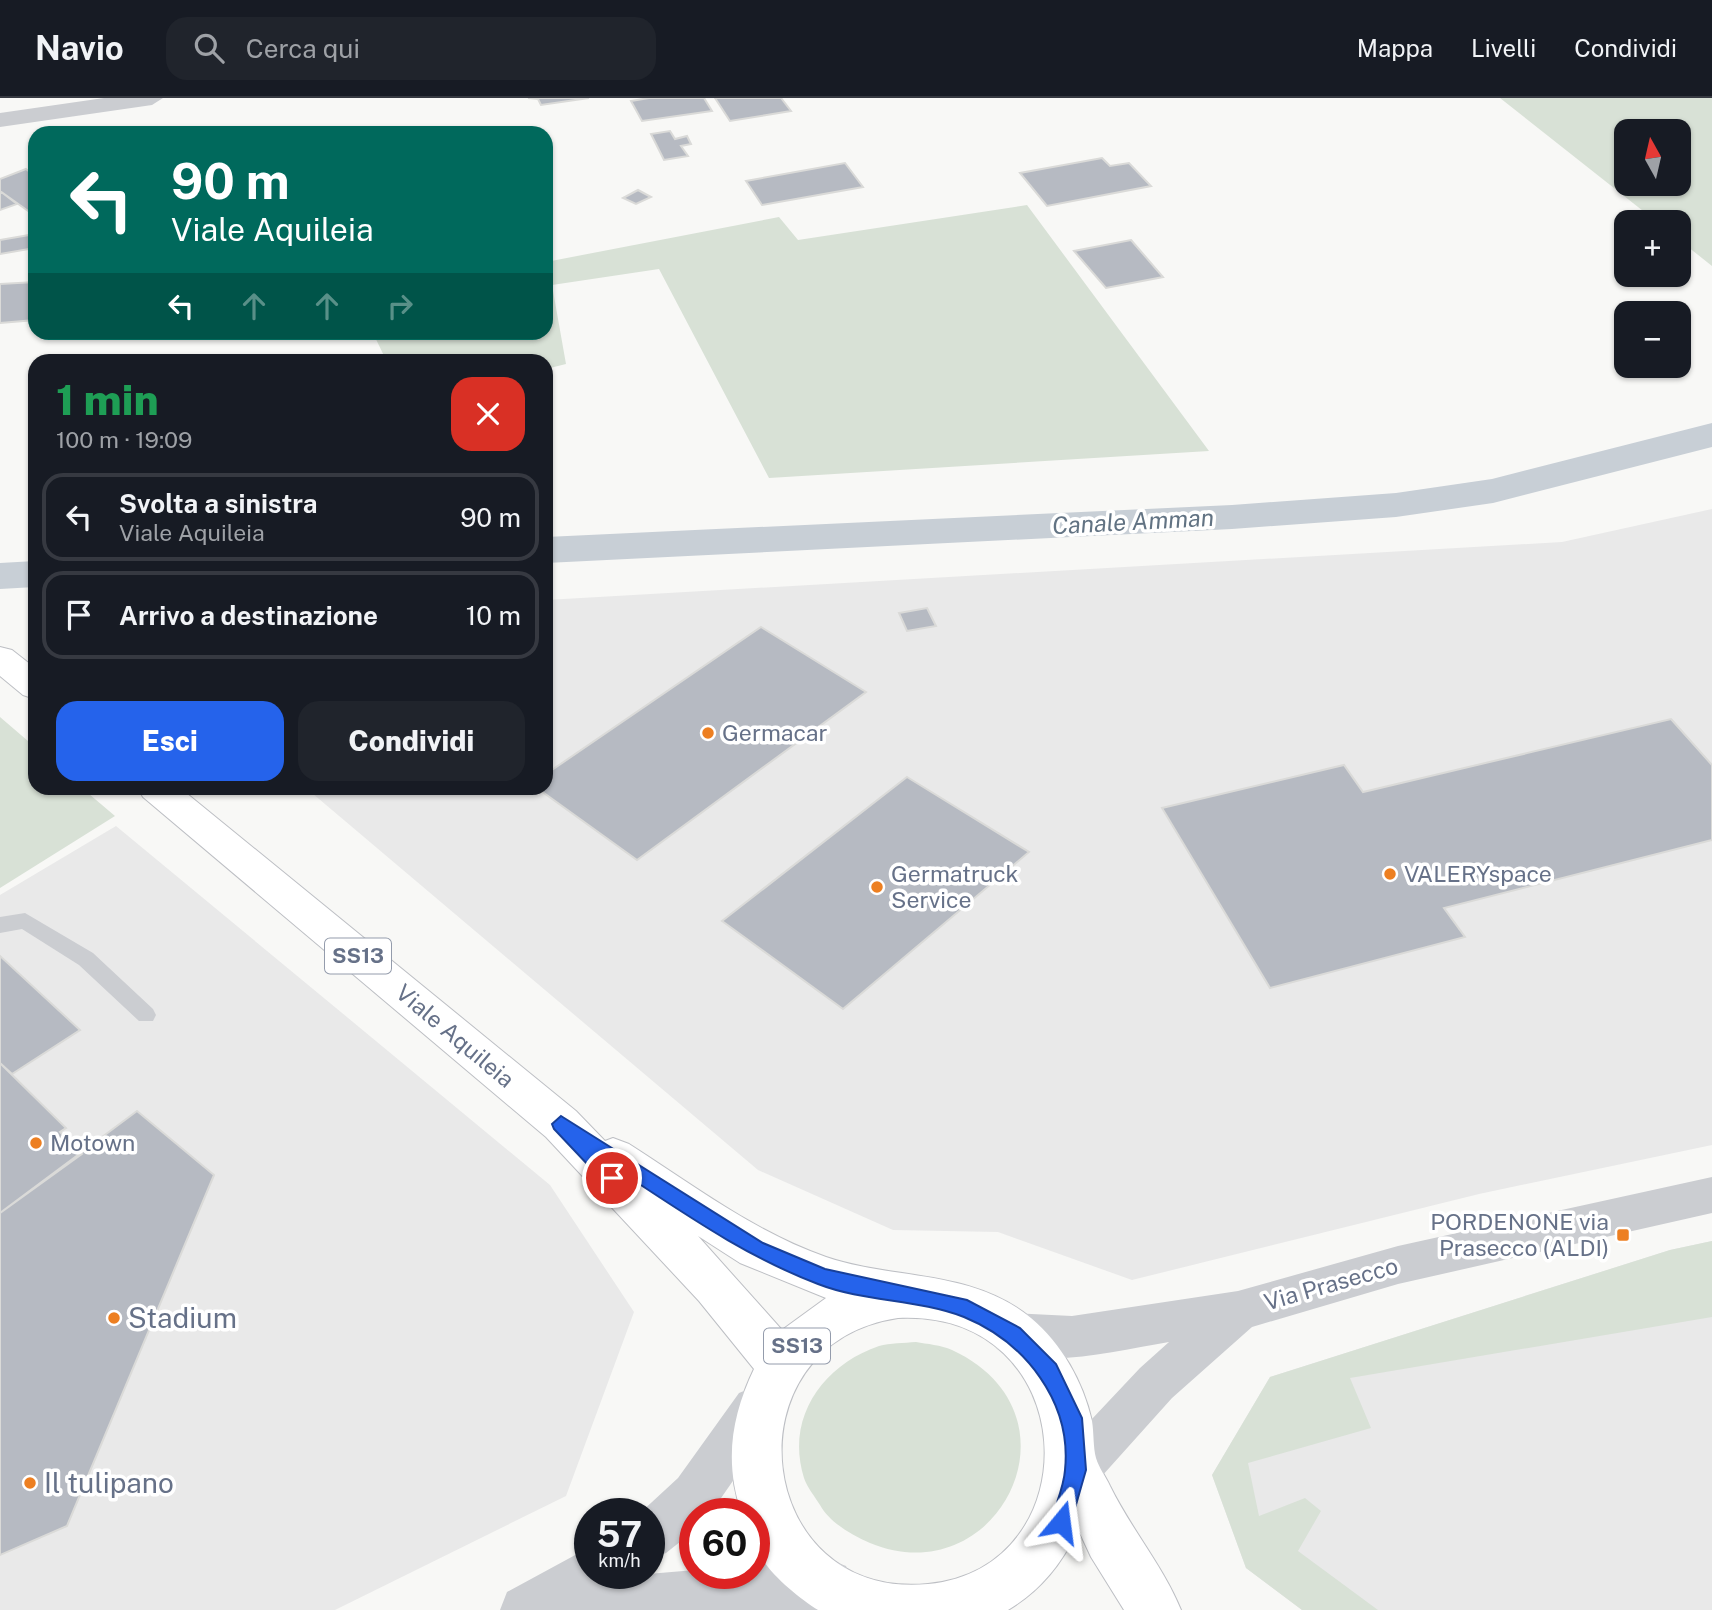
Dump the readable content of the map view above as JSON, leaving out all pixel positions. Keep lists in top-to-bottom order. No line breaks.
{"streets":{"main road":["SS13","Viale Aquileia"],"street":["Via Prasecco"]},"crossings":[["Viale Aquileia","Via Prasecco"]],"water":["Canale Amman"],"places":{"other":["Germacar","VALERYspace","Germatruck Service","Motown","Stadium","Il tulipano"],"transit":["PORDENONE via Prasecco (ALDI)"]},"north":"top","page":{"header":"Navio","search":"Cerca qui","nav":["Mappa","Livelli","Condividi"],"map_buttons":["+","−"],"turn":["90 m","Viale Aquileia"],"heading":["1 min","100 m · 19:09"],"list":[{"name":"Svolta a sinistra","note":"Viale Aquileia","value":"90 m"},{"name":"Arrivo a destinazione","value":"10 m"}],"buttons":["Esci","Condividi"],"speed":"57 km/h","limit":"60"}}
